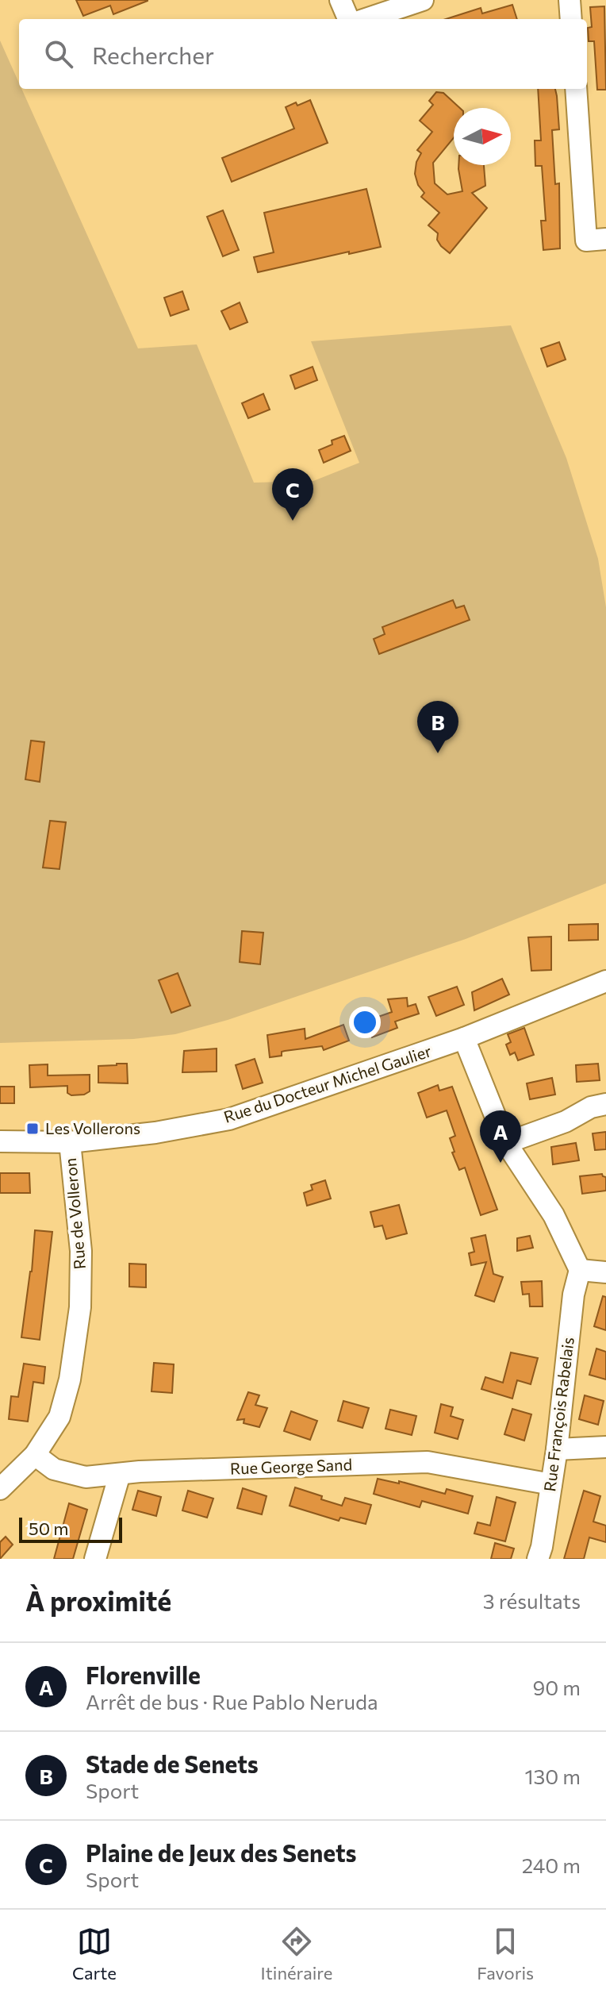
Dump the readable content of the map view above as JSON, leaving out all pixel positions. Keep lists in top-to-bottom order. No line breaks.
{"streets":{"street":["Rue du Docteur Michel Gaulier","Rue de Volleron","Rue François Rabelais","Rue George Sand"]},"crossings":[["Rue du Docteur Michel Gaulier","Rue de Volleron"],["Rue de Volleron","Rue George Sand"],["Rue François Rabelais","Rue George Sand"]],"places":{"transit":["Les Vollerons"]},"scale_bar":"50 m","north":"right","page":{"search":"Rechercher","pins":["C","B","A"],"scale":"50 m","heading":["À proximité","3 résultats"],"list":[{"mark":"A","name":"Florenville","note":"Arrêt de bus · Rue Pablo Neruda","value":"90 m"},{"mark":"B","name":"Stade de Senets","note":"Sport","value":"130 m"},{"mark":"C","name":"Plaine de Jeux des Senets","note":"Sport","value":"240 m"}],"nav":["Carte","Itinéraire","Favoris"]}}
